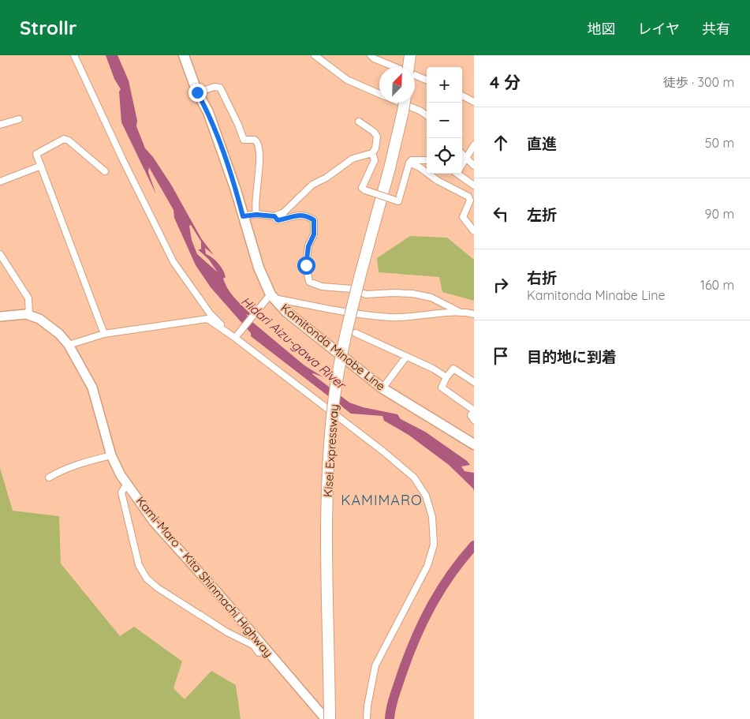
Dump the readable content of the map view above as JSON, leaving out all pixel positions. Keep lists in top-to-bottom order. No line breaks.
{"streets":{"highway":["Kisei Expressway"],"main road":["Kamitonda Minabe Line","Kami-Maro - Kita Shinmachi Highway"]},"districts":["KAMIMARO"],"water":["Hidari Aizu-gawa River"],"north":"top right","page":{"header":"Strollr","nav":["地図","レイヤ","共有"],"heading":["4 分","徒歩 · 300 m"],"map_buttons":["+","−"],"list":[["直進","50 m"],["左折","90 m"],["右折","Kamitonda Minabe Line","160 m"],"目的地に到着"]}}
